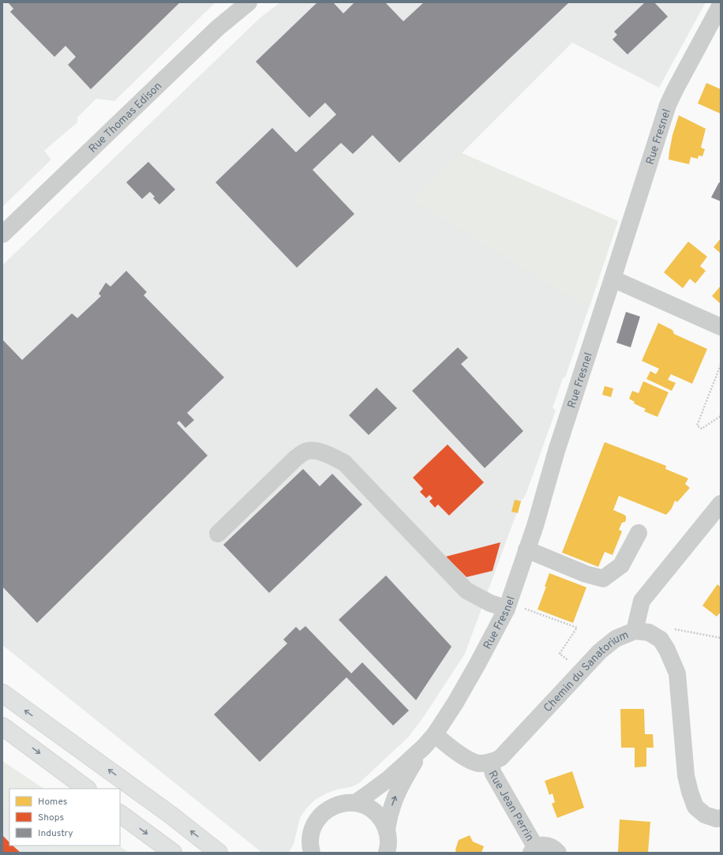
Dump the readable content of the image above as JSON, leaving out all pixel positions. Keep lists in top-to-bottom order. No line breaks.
{"streets":{"street":["Rue Thomas Edison","Rue Fresnel","Chemin du Sanatorium","Rue Jean Perrin"]},"crossings":[["Rue Fresnel","Chemin du Sanatorium"],["Chemin du Sanatorium","Rue Jean Perrin"]],"legend":["Homes","Shops","Industry"]}
